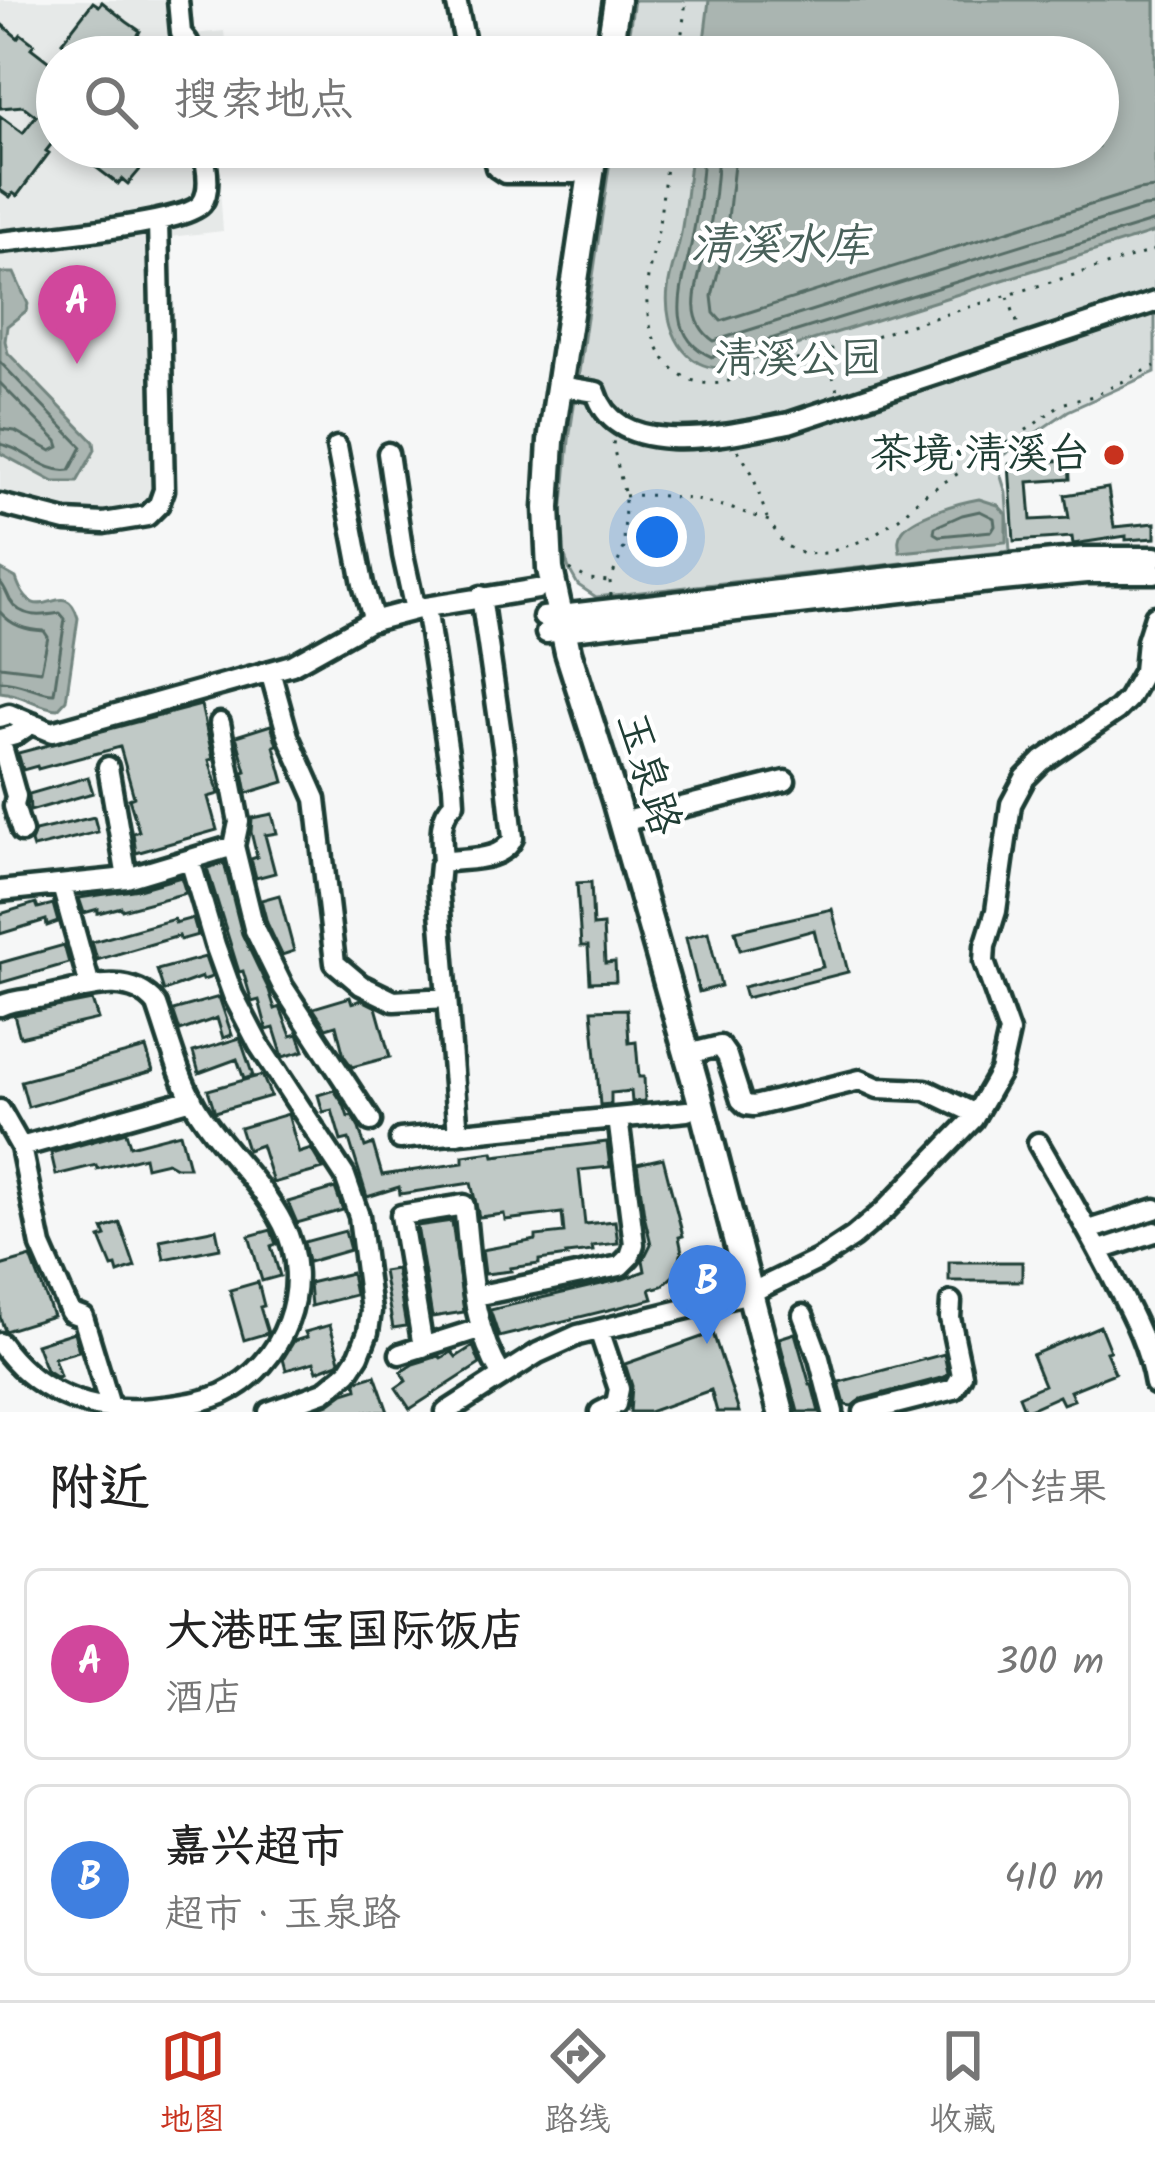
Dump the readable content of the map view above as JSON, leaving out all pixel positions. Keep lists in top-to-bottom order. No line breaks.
{"streets":{"main road":["玉泉路"]},"water":["清溪水库"],"parks":["清溪公园"],"places":["茶境·清溪台"],"page":{"search":"搜索地点","pins":["A","B"],"heading":["附近","2个结果"],"list":[{"mark":"A","name":"大港旺宝国际饭店","note":"酒店","value":"300 m"},{"mark":"B","name":"嘉兴超市","note":"超市 · 玉泉路","value":"410 m"}],"nav":["地图","路线","收藏"]}}
